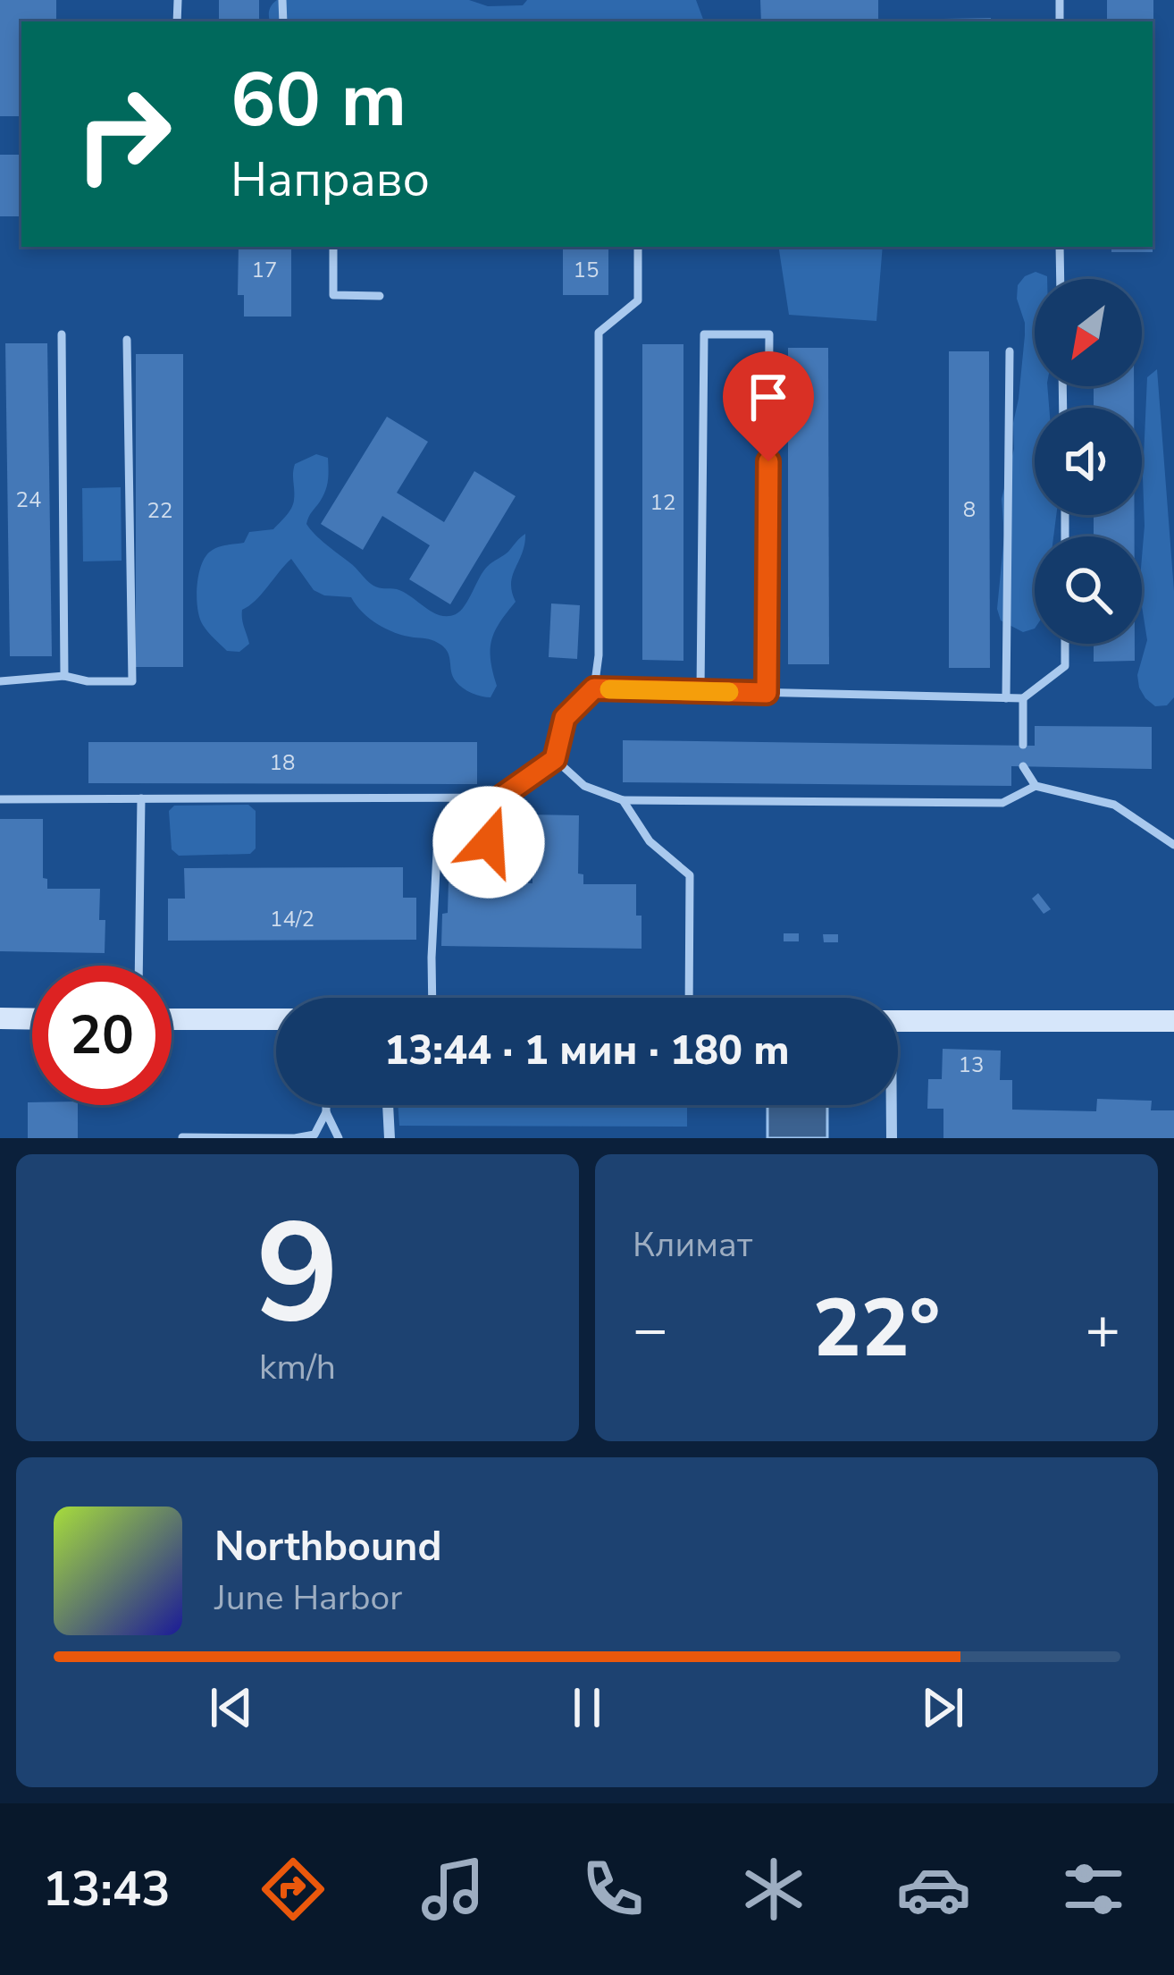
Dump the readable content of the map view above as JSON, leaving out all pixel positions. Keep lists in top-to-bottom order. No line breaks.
{"house_numbers":["17","15","24","12","8","22","18","14/2","13"],"north":"bottom left","page":{"turn":["60 m","Направо"],"limit":"20","trip":"13:44 · 1 мин · 180 m","tile":[["9","km/h"],"Климат"],"heat":["−","22°","+"],"song":["Northbound","June Harbor"],"tabs":"13:43"}}
